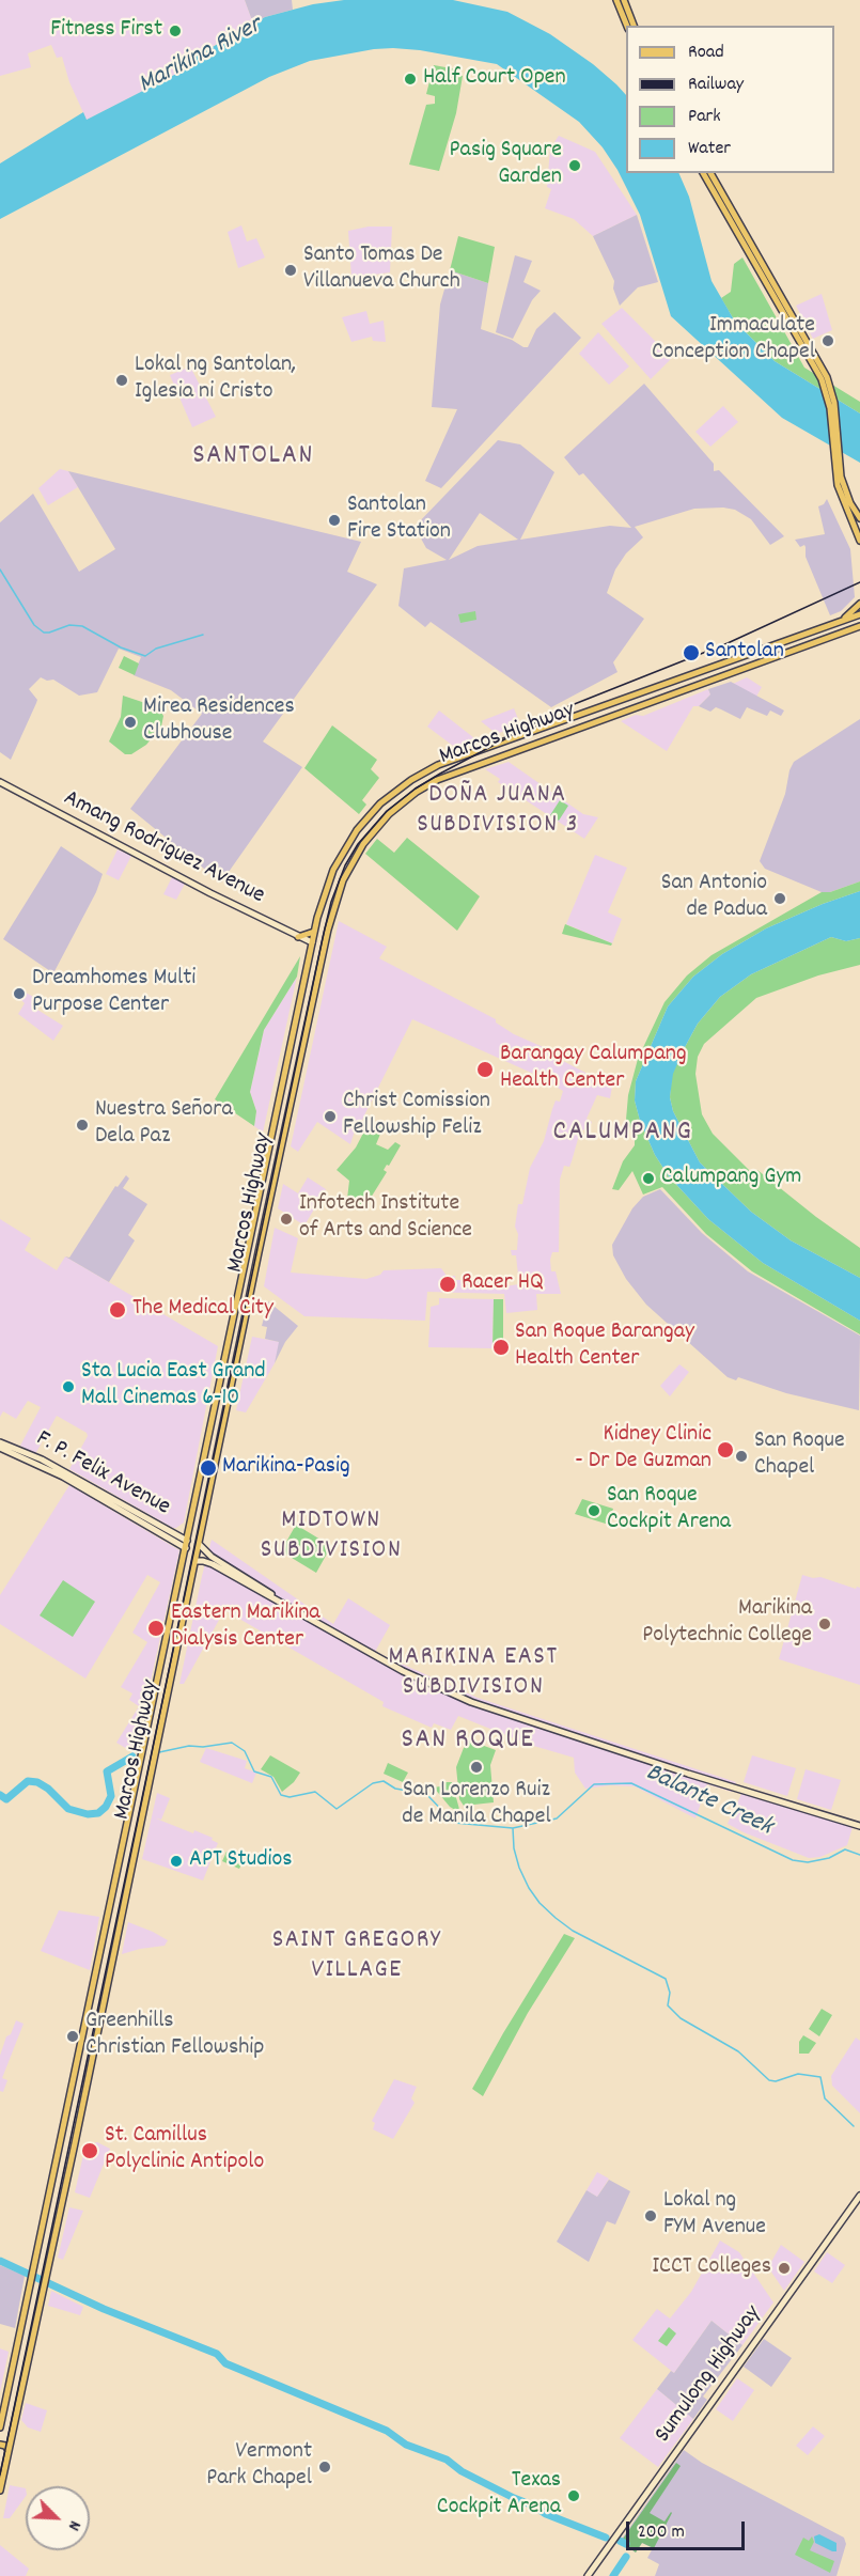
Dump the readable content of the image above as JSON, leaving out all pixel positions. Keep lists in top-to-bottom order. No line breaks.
{"streets":{"main road":["Marcos Highway","Amang Rodriguez Avenue","F. P. Felix Avenue","Sumulong Highway"]},"crossings":[["Marcos Highway","Amang Rodriguez Avenue"],["Marcos Highway","F. P. Felix Avenue"]],"districts":["SANTOLAN","DOÑA JUANA SUBDIVISION 3","CALUMPANG","MIDTOWN SUBDIVISION","MARIKINA EAST SUBDIVISION","SAN ROQUE","SAINT GREGORY VILLAGE"],"water":["Marikina River","Balante Creek"],"places":["Fitness First","Half Court Open","Pasig Square Garden","Santo Tomas De Villanueva Church","Immaculate Conception Chapel","Lokal ng Santolan, Iglesia ni Cristo","Santolan Fire Station","Santolan","Mirea Residences Clubhouse","San Antonio de Padua","Dreamhomes Multi Purpose Center","Barangay Calumpang Health Center","Christ Comission Fellowship Feliz","Nuestra Señora Dela Paz","Calumpang Gym","Infotech Institute of Arts and Science","Racer HQ","The Medical City","San Roque Barangay Health Center","Sta Lucia East Grand Mall Cinemas 6-10","Kidney Clinic - Dr De Guzman","San Roque Chapel","Marikina-Pasig","San Roque Cockpit Arena","Marikina Polytechnic College","Eastern Marikina Dialysis Center","San Lorenzo Ruiz de Manila Chapel","APT Studios","Greenhills Christian Fellowship","St. Camillus Polyclinic Antipolo","Lokal ng FYM Avenue","ICCT Colleges","Vermont Park Chapel","Texas Cockpit Arena"],"legend":["Road","Railway","Park","Water"],"scale_bar":"200 m","north":"bottom right"}
